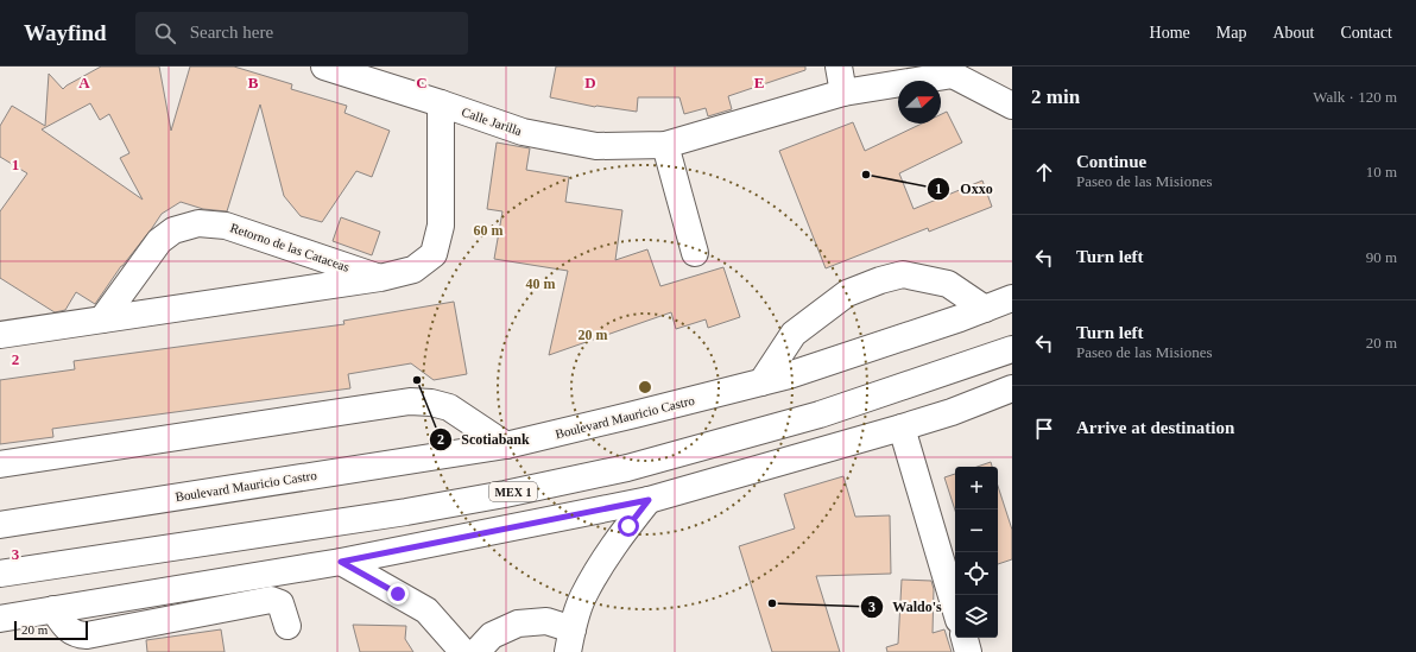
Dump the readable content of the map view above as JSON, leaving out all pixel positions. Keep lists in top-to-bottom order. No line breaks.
{"streets":{"street":["Calle Jarilla","Retorno de las Cataceas","Boulevard Mauricio Castro","MEX 1"]},"crossings":[["Calle Jarilla","Retorno de las Cataceas"]],"places":["Oxxo","Scotiabank","Waldo's"],"scale_bar":"20 m","north":"right","page":{"header":"Wayfind","search":"Search here","nav":["Home","Map","About","Contact"],"heading":["2 min","Walk · 120 m"],"list":[["Continue","Paseo de las Misiones","10 m"],["Turn left","90 m"],["Turn left","Paseo de las Misiones","20 m"],"Arrive at destination"],"map_buttons":["+","−"],"scale":"20 m"},"grid":{"columns":["A","B","C","D","E"],"rows":["1","2","3"]},"rings":["60 m","40 m","20 m"]}
